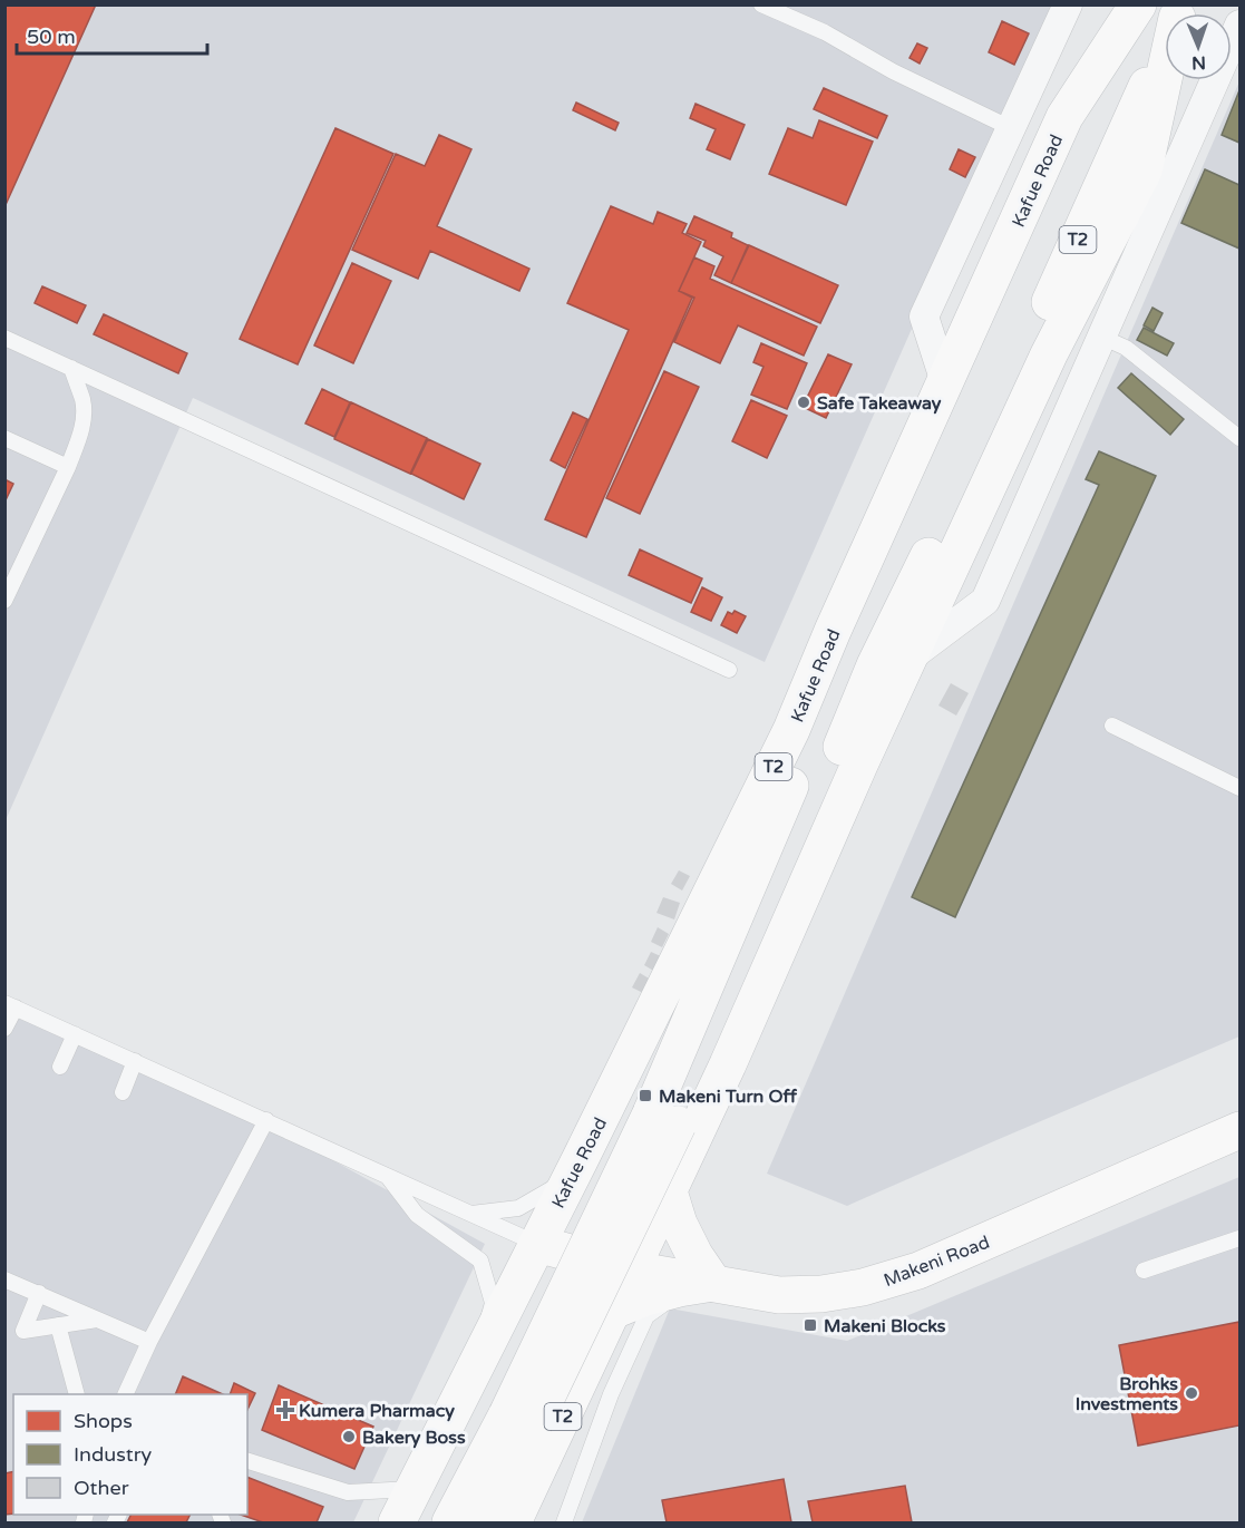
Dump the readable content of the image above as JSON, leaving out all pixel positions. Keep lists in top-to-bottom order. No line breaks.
{"streets":{"main road":["Kafue Road","T2","Makeni Road"]},"crossings":[["Kafue Road","Makeni Road"]],"places":{"other":["Safe Takeaway","Brohks Investments","Bakery Boss"],"transit":["Makeni Turn Off","Makeni Blocks"],"health":["Kumera Pharmacy"]},"legend":["Shops","Industry","Other"],"scale_bar":"50 m","north":"bottom"}
